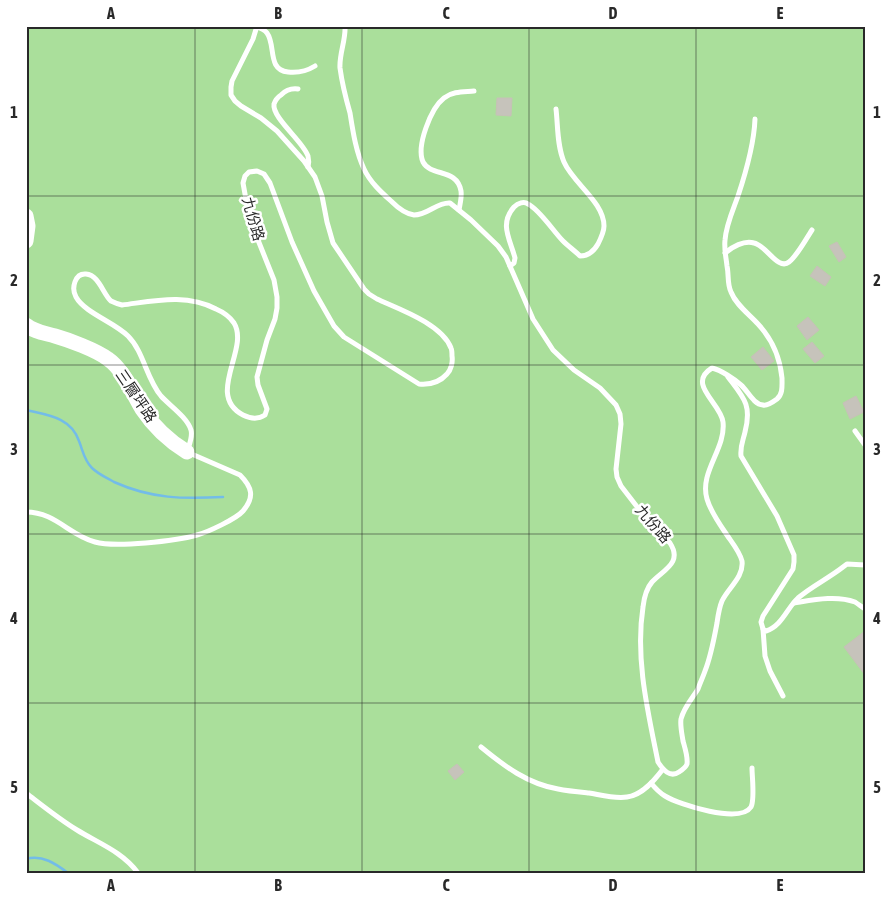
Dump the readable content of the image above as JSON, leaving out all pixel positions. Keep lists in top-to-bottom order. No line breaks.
{"streets":{"street":["三層坪路"],"lane":["九份路"]},"crossings":[["九份路","三層坪路"]],"grid":{"columns":["A","B","C","D","E"],"rows":["1","2","3","4","5"]}}
